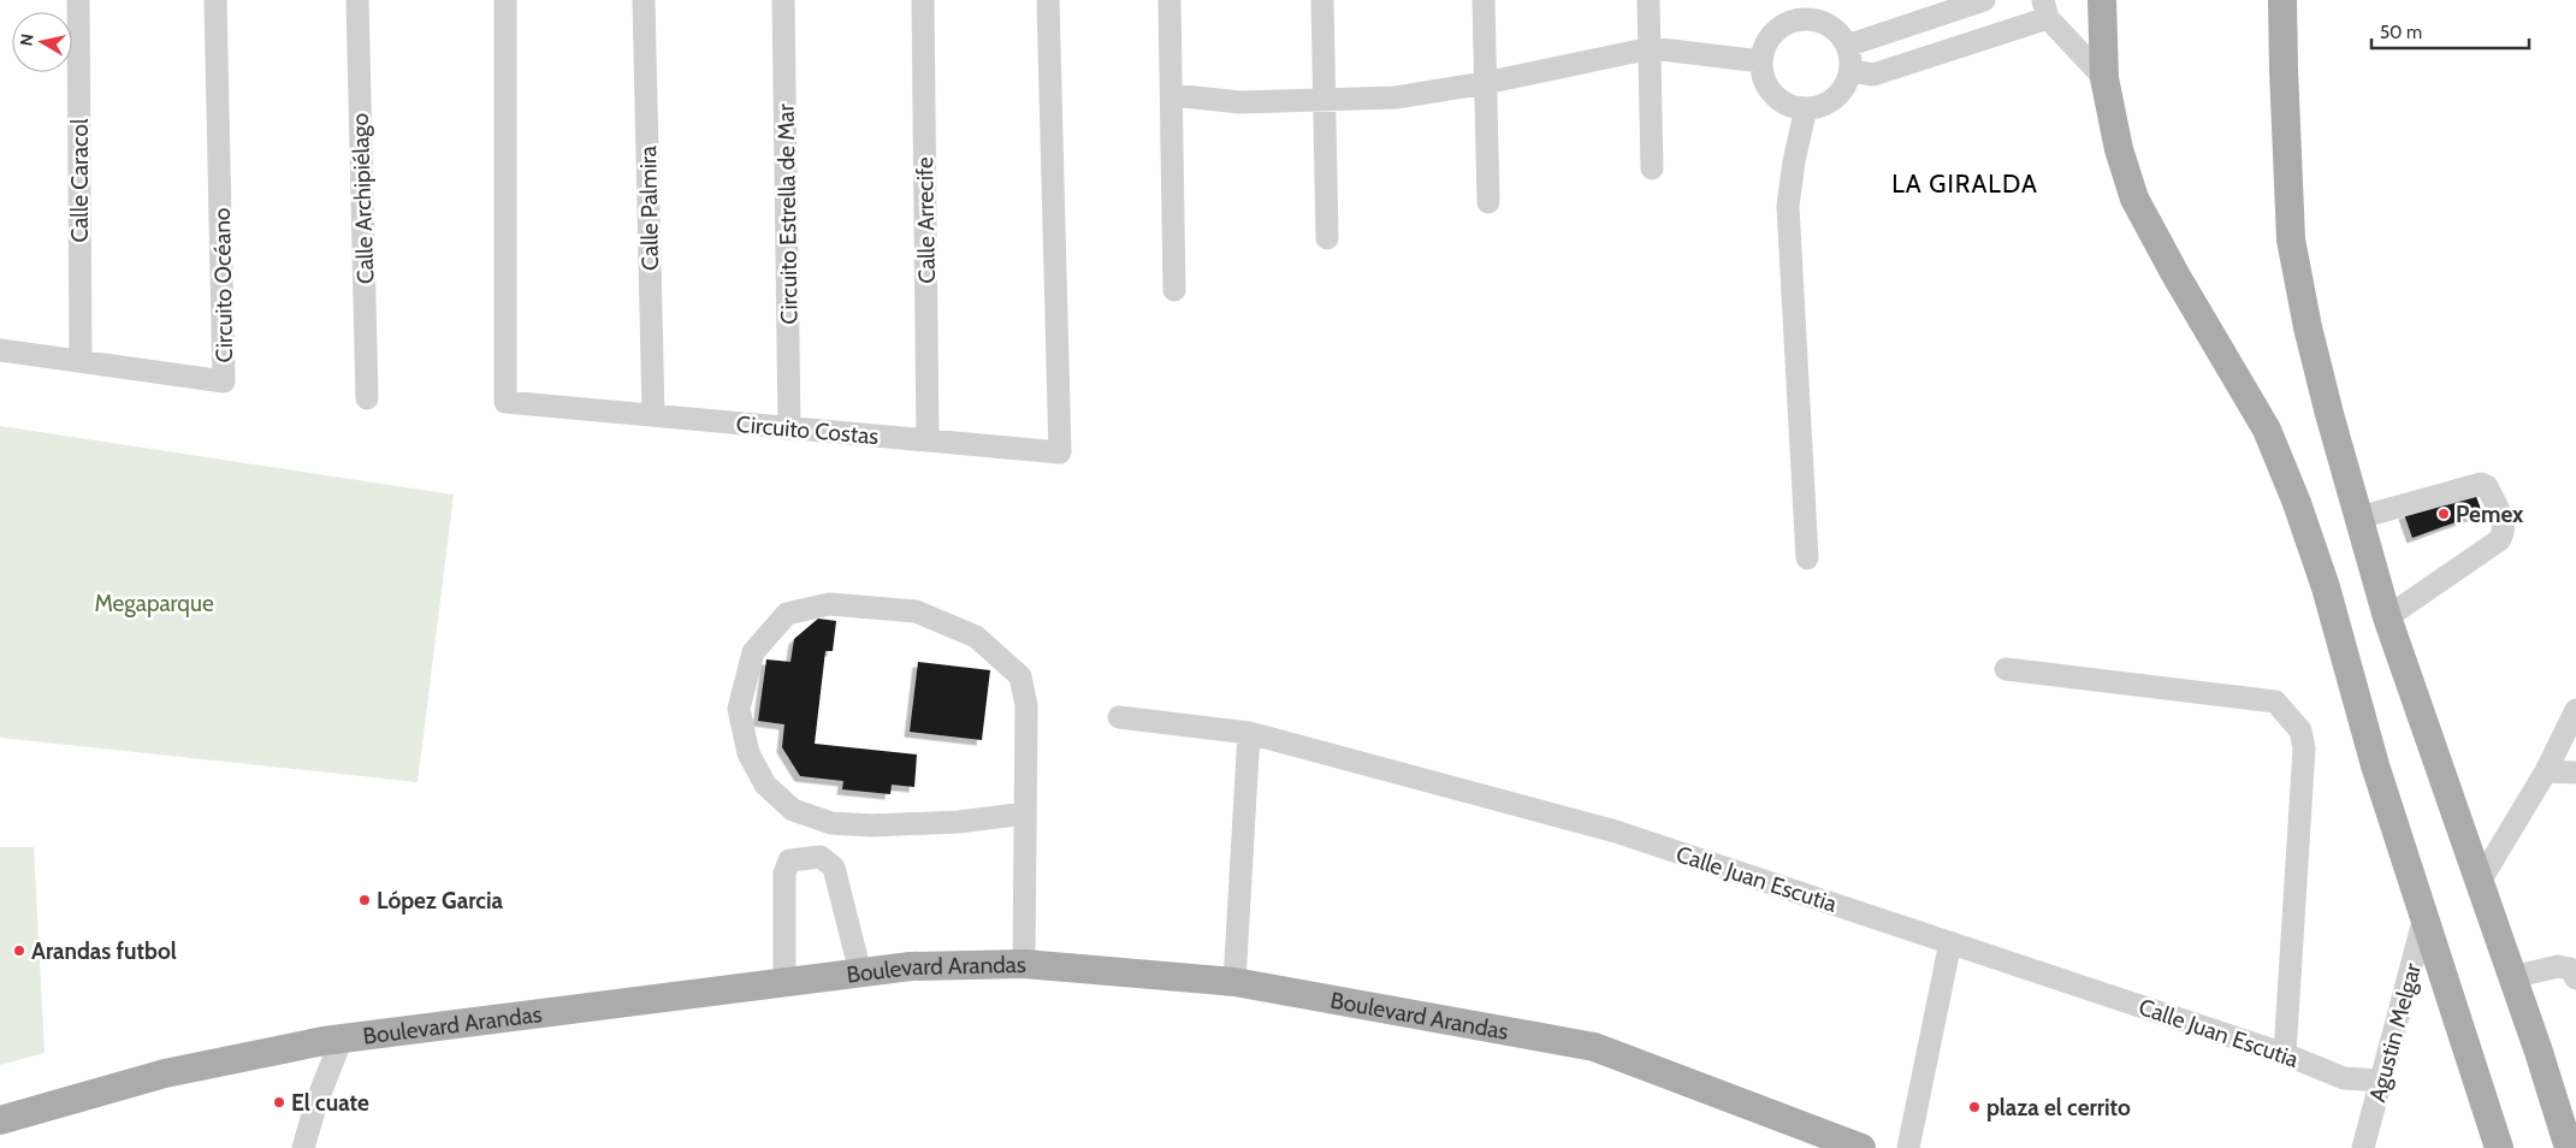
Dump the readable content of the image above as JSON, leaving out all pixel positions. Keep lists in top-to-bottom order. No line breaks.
{"streets":{"main road":["Boulevard Arandas"],"street":["Calle Caracol","Calle Archipiélago","Calle Palmira","Circuito Estrella de Mar","Calle Arrecife","Circuito Océano","Circuito Costas","Calle Juan Escutia","Agustin Melgar"]},"crossings":[["Calle Caracol","Circuito Océano"],["Calle Palmira","Circuito Costas"],["Circuito Estrella de Mar","Circuito Costas"],["Calle Arrecife","Circuito Costas"],["Calle Juan Escutia","Agustin Melgar"]],"districts":["LA GIRALDA"],"parks":["Megaparque"],"places":["Pemex","López Garcia","Arandas futbol","El cuate","plaza el cerrito"],"scale_bar":"50 m","north":"left"}
